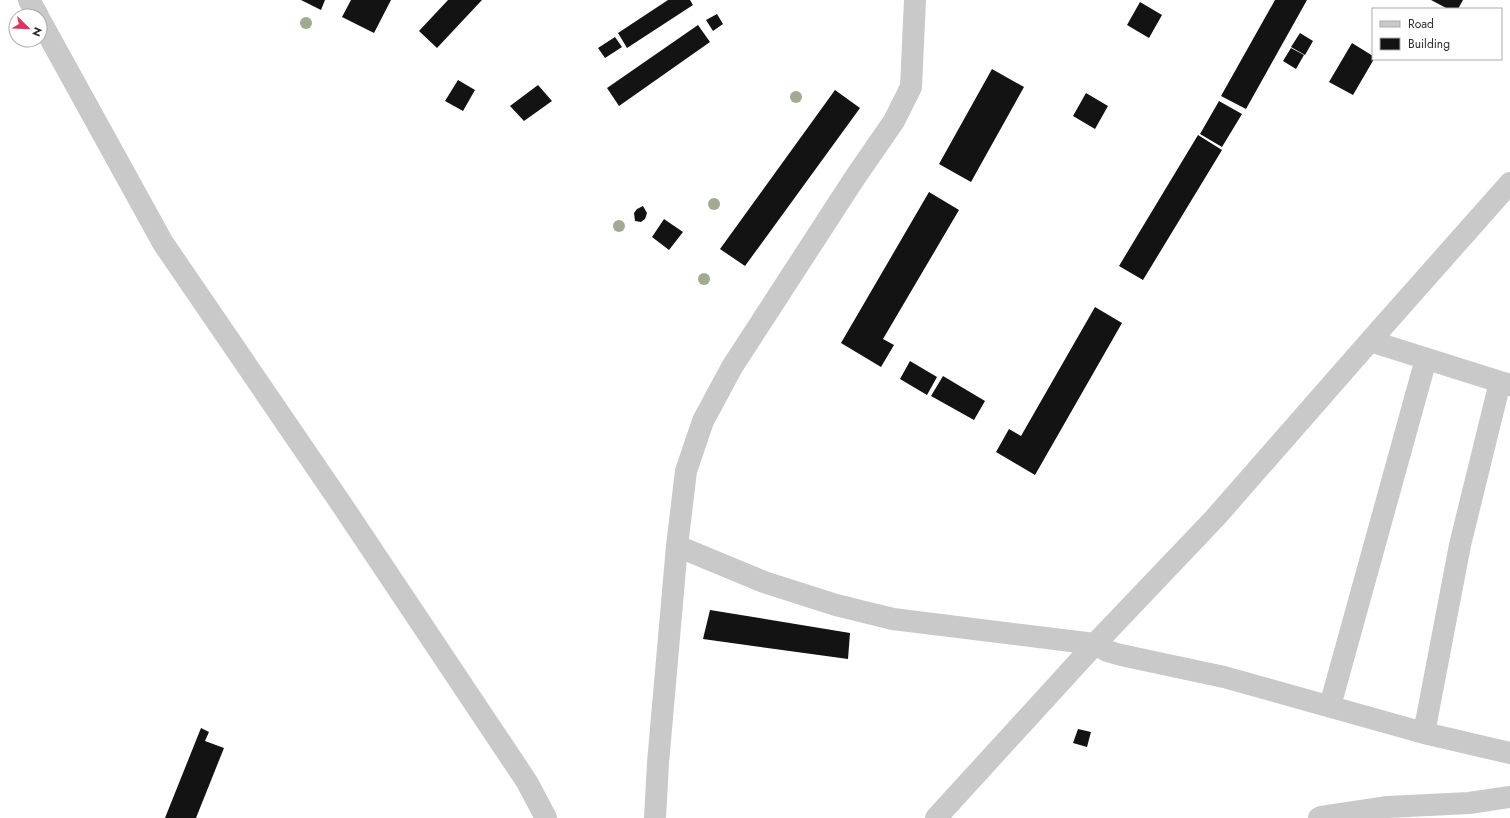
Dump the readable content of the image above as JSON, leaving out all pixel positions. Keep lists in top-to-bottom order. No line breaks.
{"legend":["Road","Building"],"north":"bottom right"}
